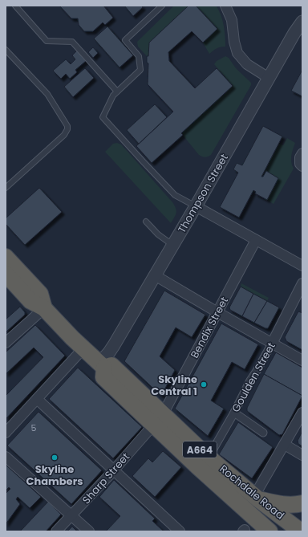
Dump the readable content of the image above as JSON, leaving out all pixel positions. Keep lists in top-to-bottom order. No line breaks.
{"streets":{"highway":["A664","Rochdale Road"],"street":["Thompson Street","Bendix Street","Goulden Street","Sharp Street"]},"crossings":[["Thompson Street","Rochdale Road"],["Bendix Street","Sharp Street"],["Bendix Street","Rochdale Road"],["Goulden Street","Rochdale Road"],["Sharp Street","Rochdale Road"]],"places":["Skyline Central 1","Skyline Chambers"],"house_numbers":["5"]}
